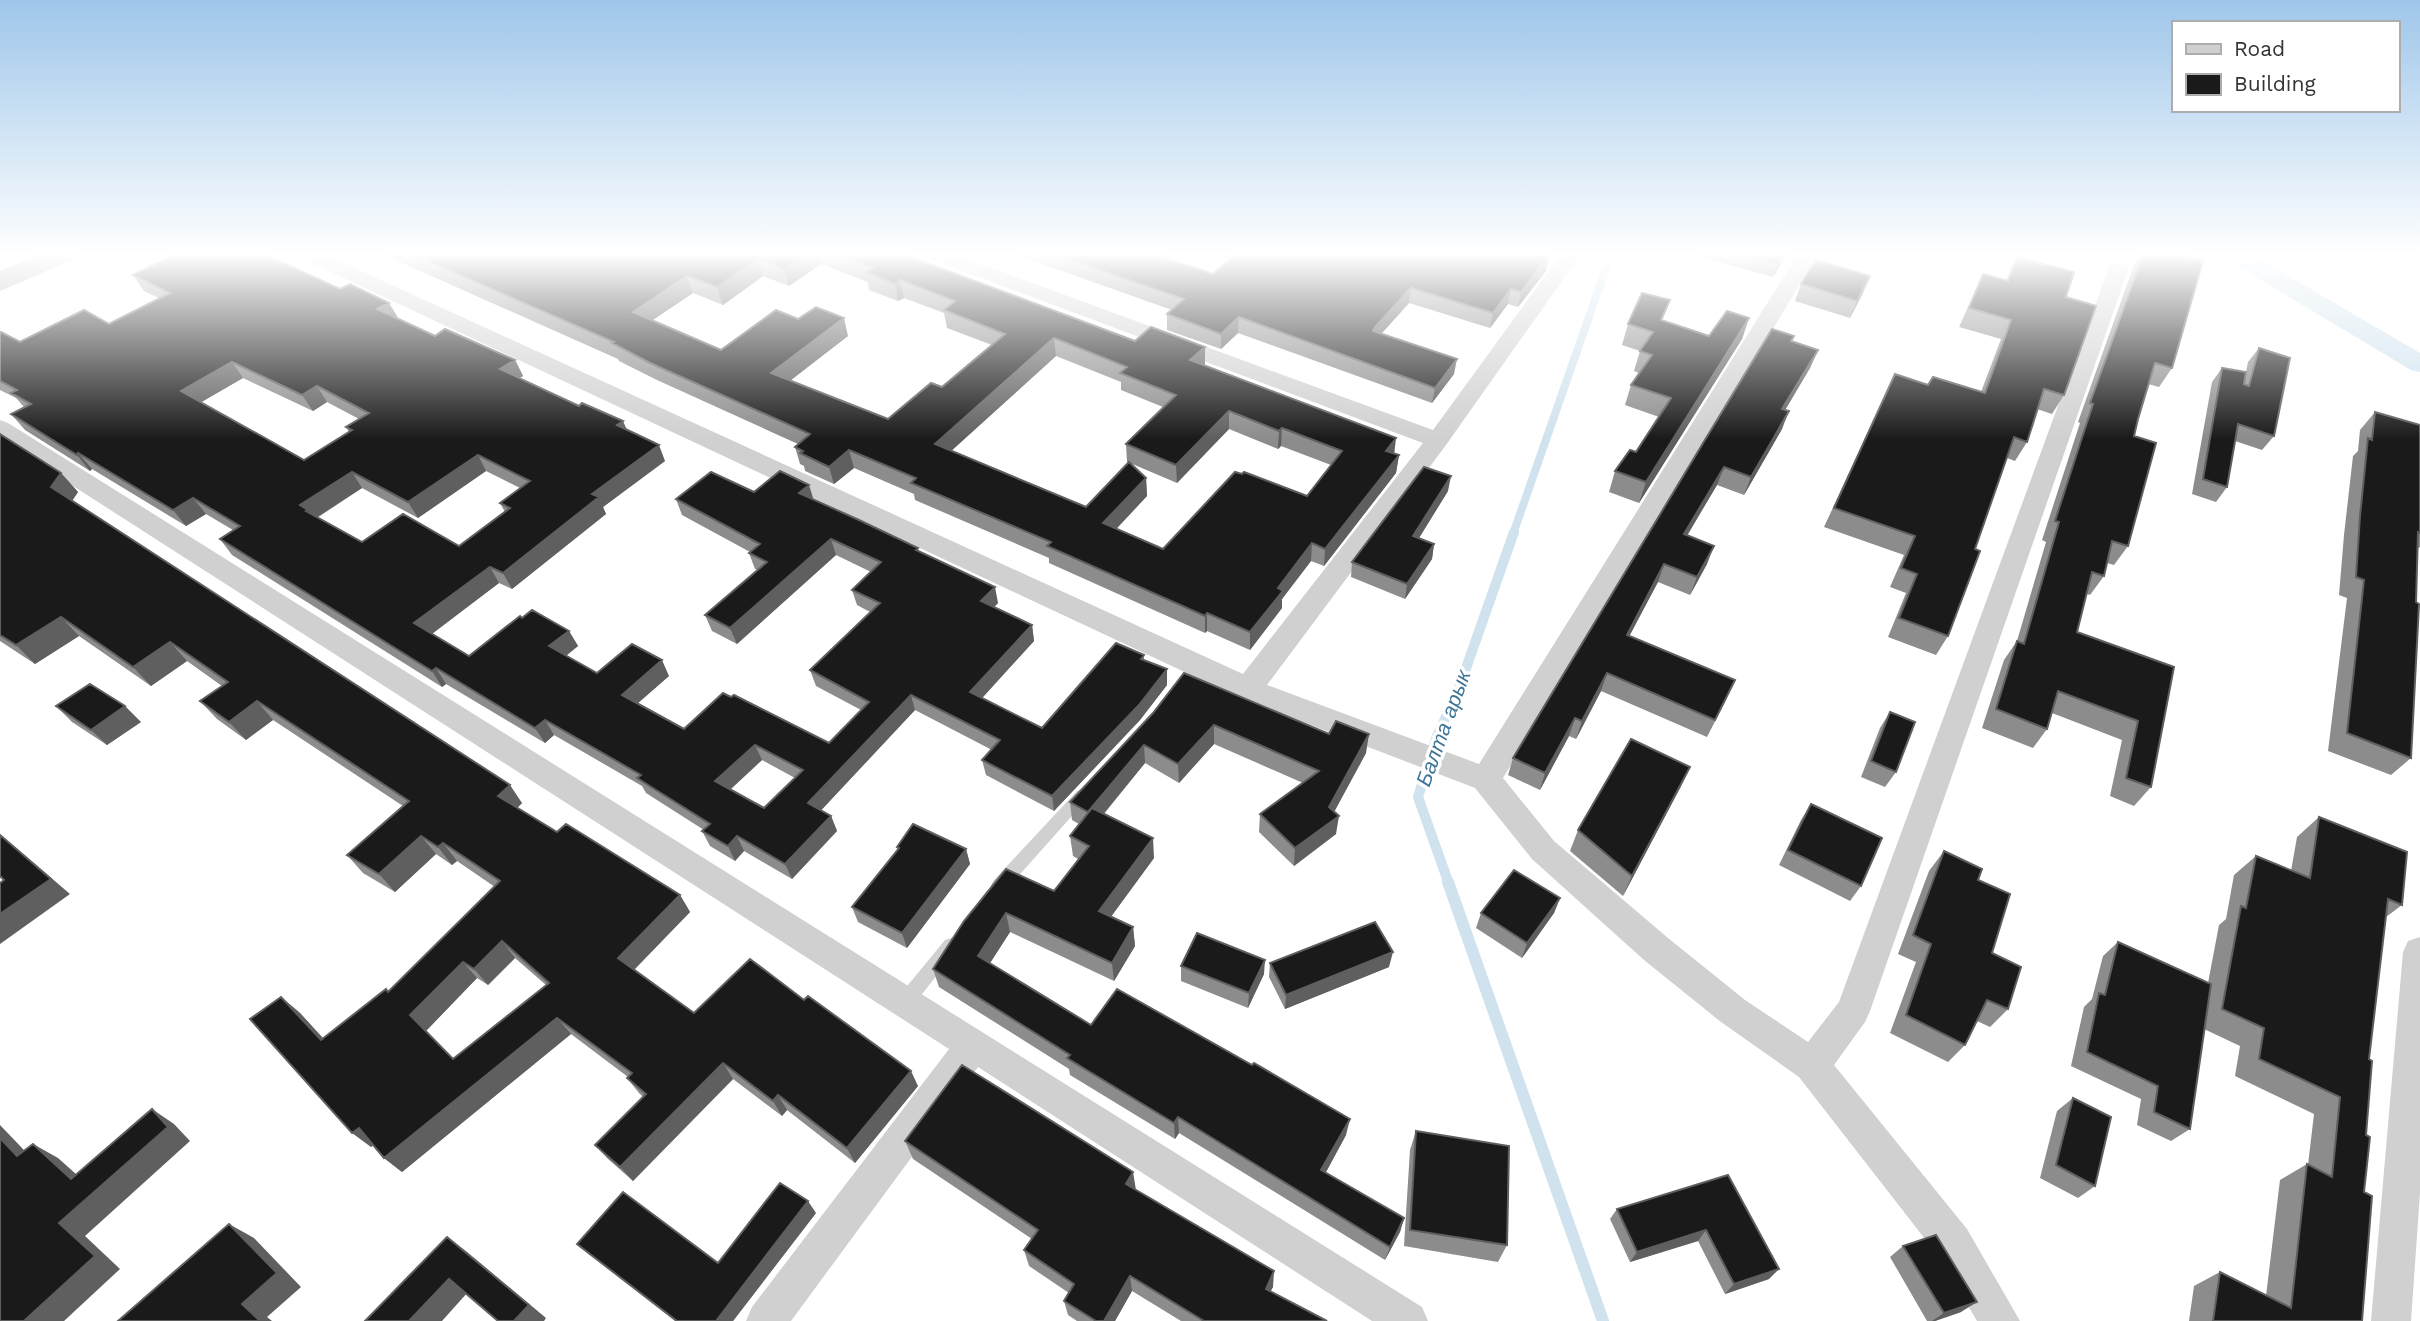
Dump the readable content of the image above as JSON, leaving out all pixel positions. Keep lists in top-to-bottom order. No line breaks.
{"water":["Балта арык"],"legend":["Road","Building"]}
